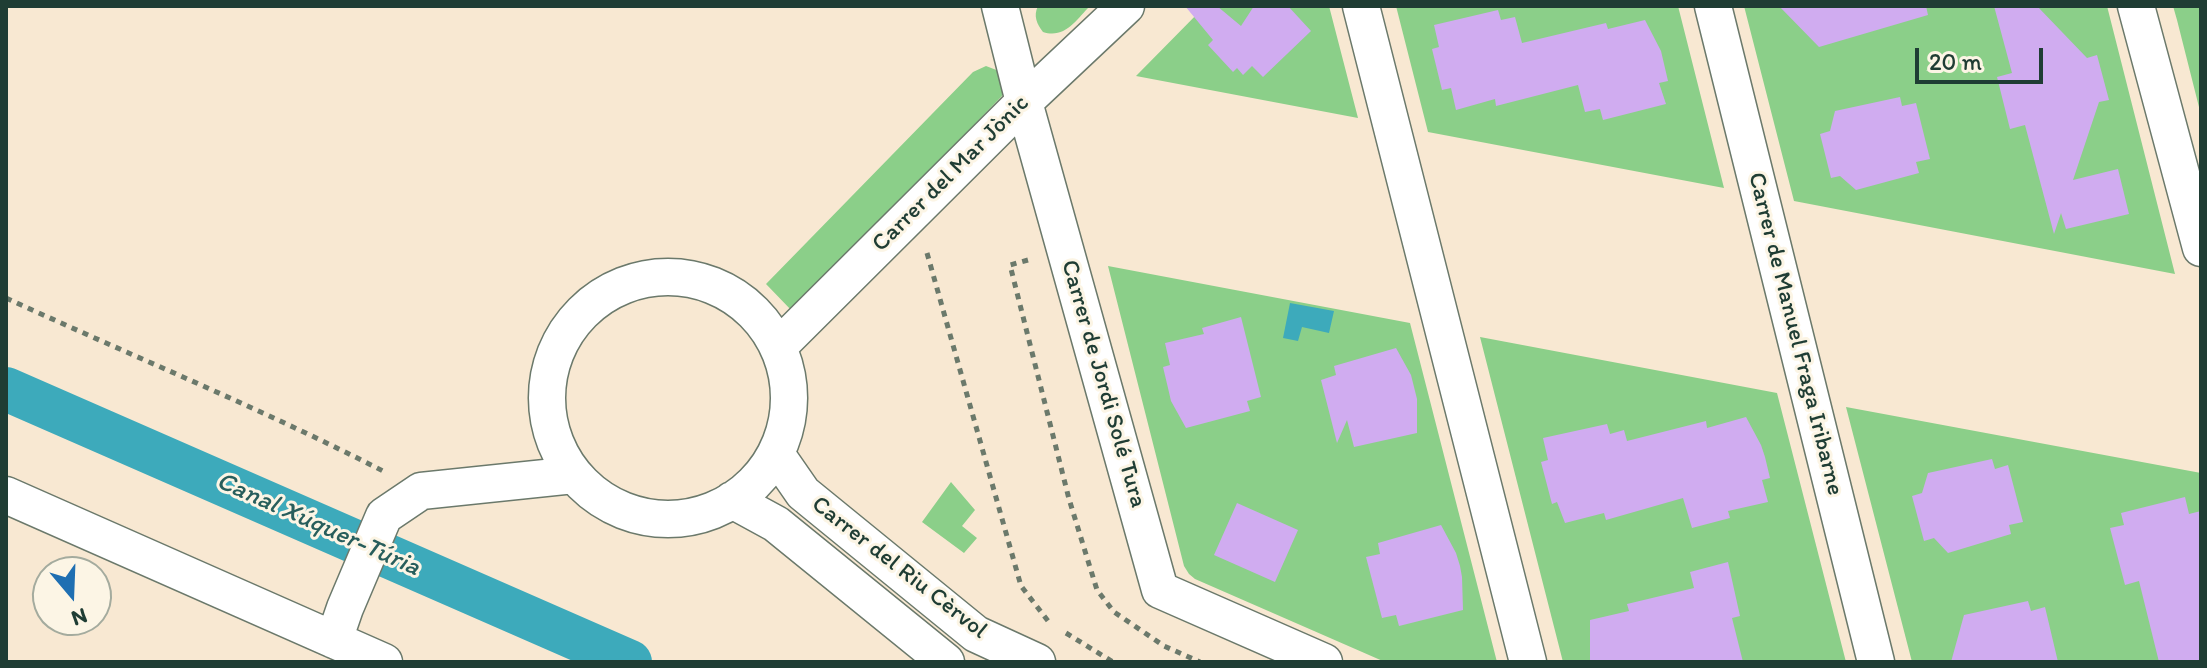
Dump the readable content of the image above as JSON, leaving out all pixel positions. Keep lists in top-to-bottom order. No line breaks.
{"streets":{"street":["Carrer del Mar Jònic","Carrer de Manuel Fraga Iribarne","Carrer de Jordi Solé Tura","Carrer del Riu Cèrvol"]},"crossings":[["Carrer del Mar Jònic","Carrer de Jordi Solé Tura"],["Carrer del Mar Jònic","Carrer del Riu Cèrvol"]],"water":["Canal Xúquer-Túria"],"scale_bar":"20 m","north":"bottom"}
